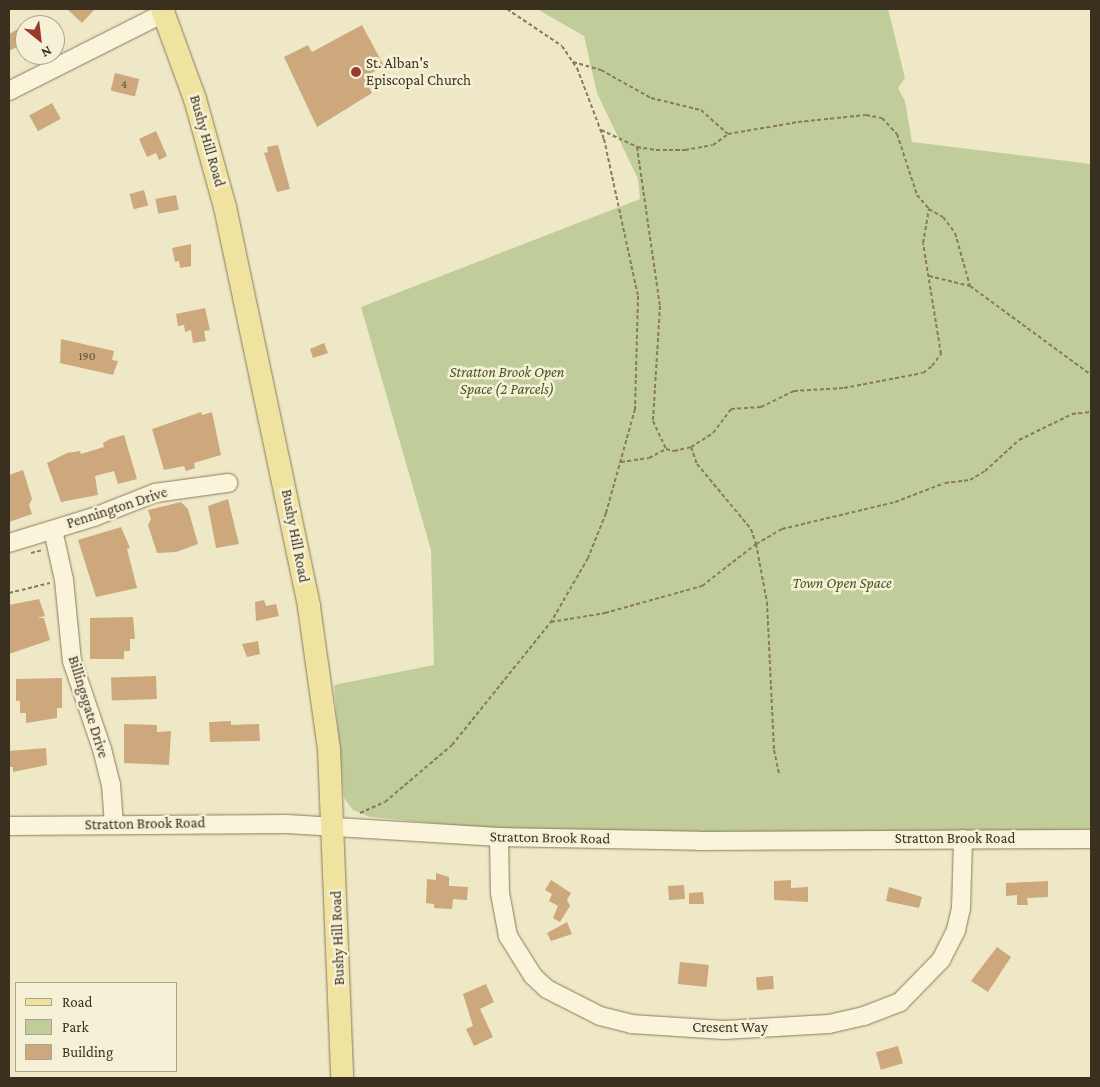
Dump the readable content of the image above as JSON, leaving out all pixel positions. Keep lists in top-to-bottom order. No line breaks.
{"streets":{"main road":["Bushy Hill Road"],"street":["Pennington Drive","Billingsgate Drive","Stratton Brook Road","Cresent Way"]},"crossings":[["Bushy Hill Road","Stratton Brook Road"],["Pennington Drive","Billingsgate Drive"],["Billingsgate Drive","Stratton Brook Road"],["Stratton Brook Road","Cresent Way"]],"parks":["Stratton Brook Open Space (2 Parcels)","Town Open Space"],"places":["St. Alban's Episcopal Church"],"house_numbers":["4","190"],"legend":["Road","Park","Building"],"north":"bottom right"}
